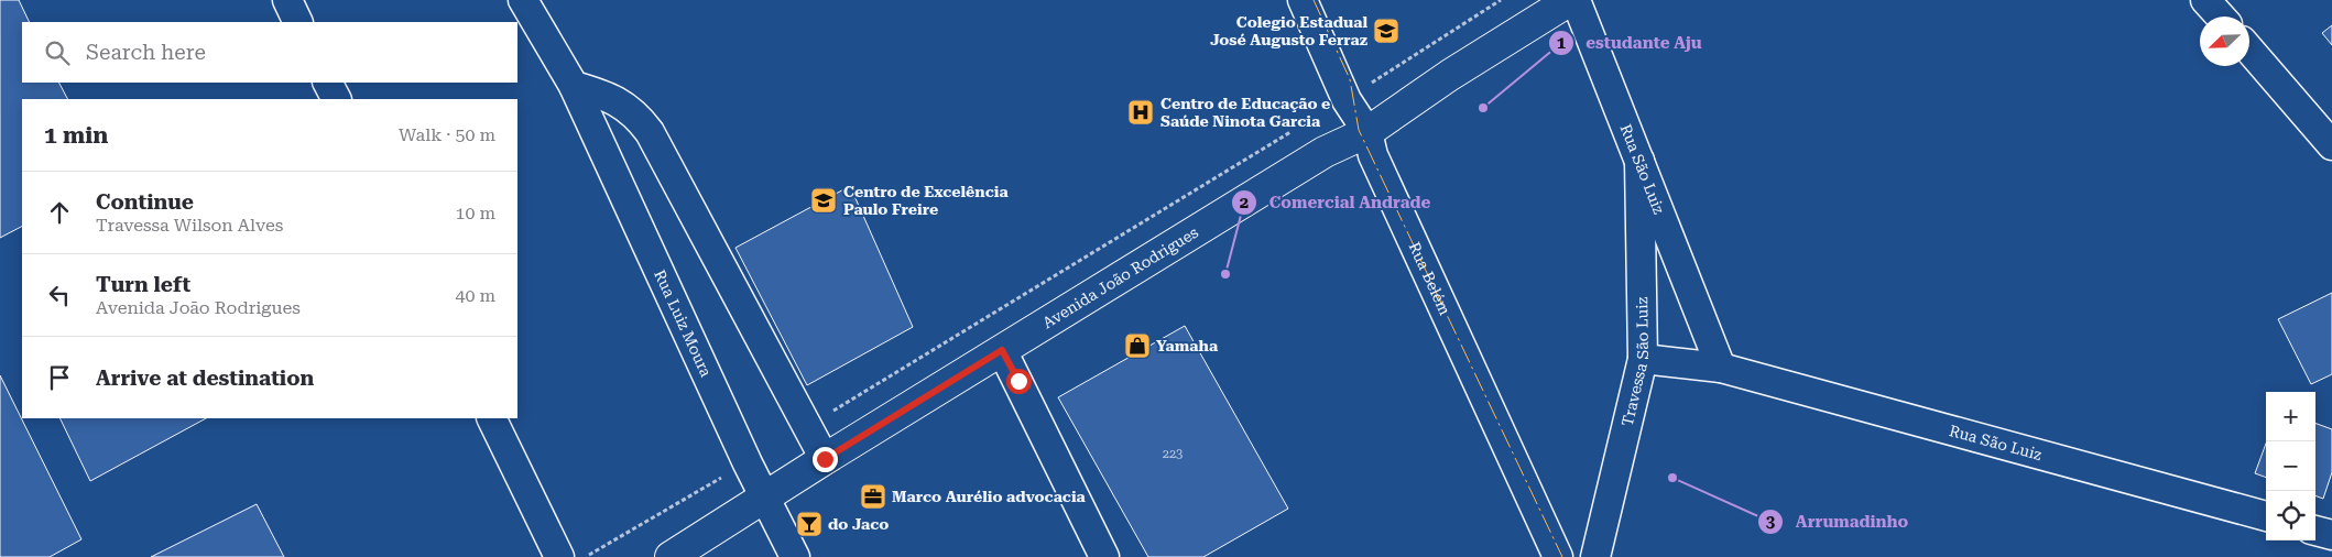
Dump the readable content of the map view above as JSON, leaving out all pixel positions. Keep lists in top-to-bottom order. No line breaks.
{"streets":{"main road":["Avenida João Rodrigues"],"street":["Rua São Luiz","Rua Belém","Rua Luiz Moura","Travessa São Luiz"]},"crossings":[["Rua São Luiz","Travessa São Luiz"],["Avenida João Rodrigues","Rua Belém"],["Avenida João Rodrigues","Rua Luiz Moura"]],"places":{"school or university":["Colegio Estadual José Augusto Ferraz","Centro de Excelência Paulo Freire"],"other":["estudante Aju","Comercial Andrade","Arrumadinho"],"hospital":["Centro de Educação e Saúde Ninota Garcia"],"shop":["Yamaha"],"office":["Marco Aurélio advocacia"],"bar":["do Jaco"]},"house_numbers":["223"],"north":"bottom left","page":{"search":"Search here","heading":["1 min","Walk · 50 m"],"list":[["Continue","Travessa Wilson Alves","10 m"],["Turn left","Avenida João Rodrigues","40 m"],"Arrive at destination"],"map_buttons":["+","−"]}}
